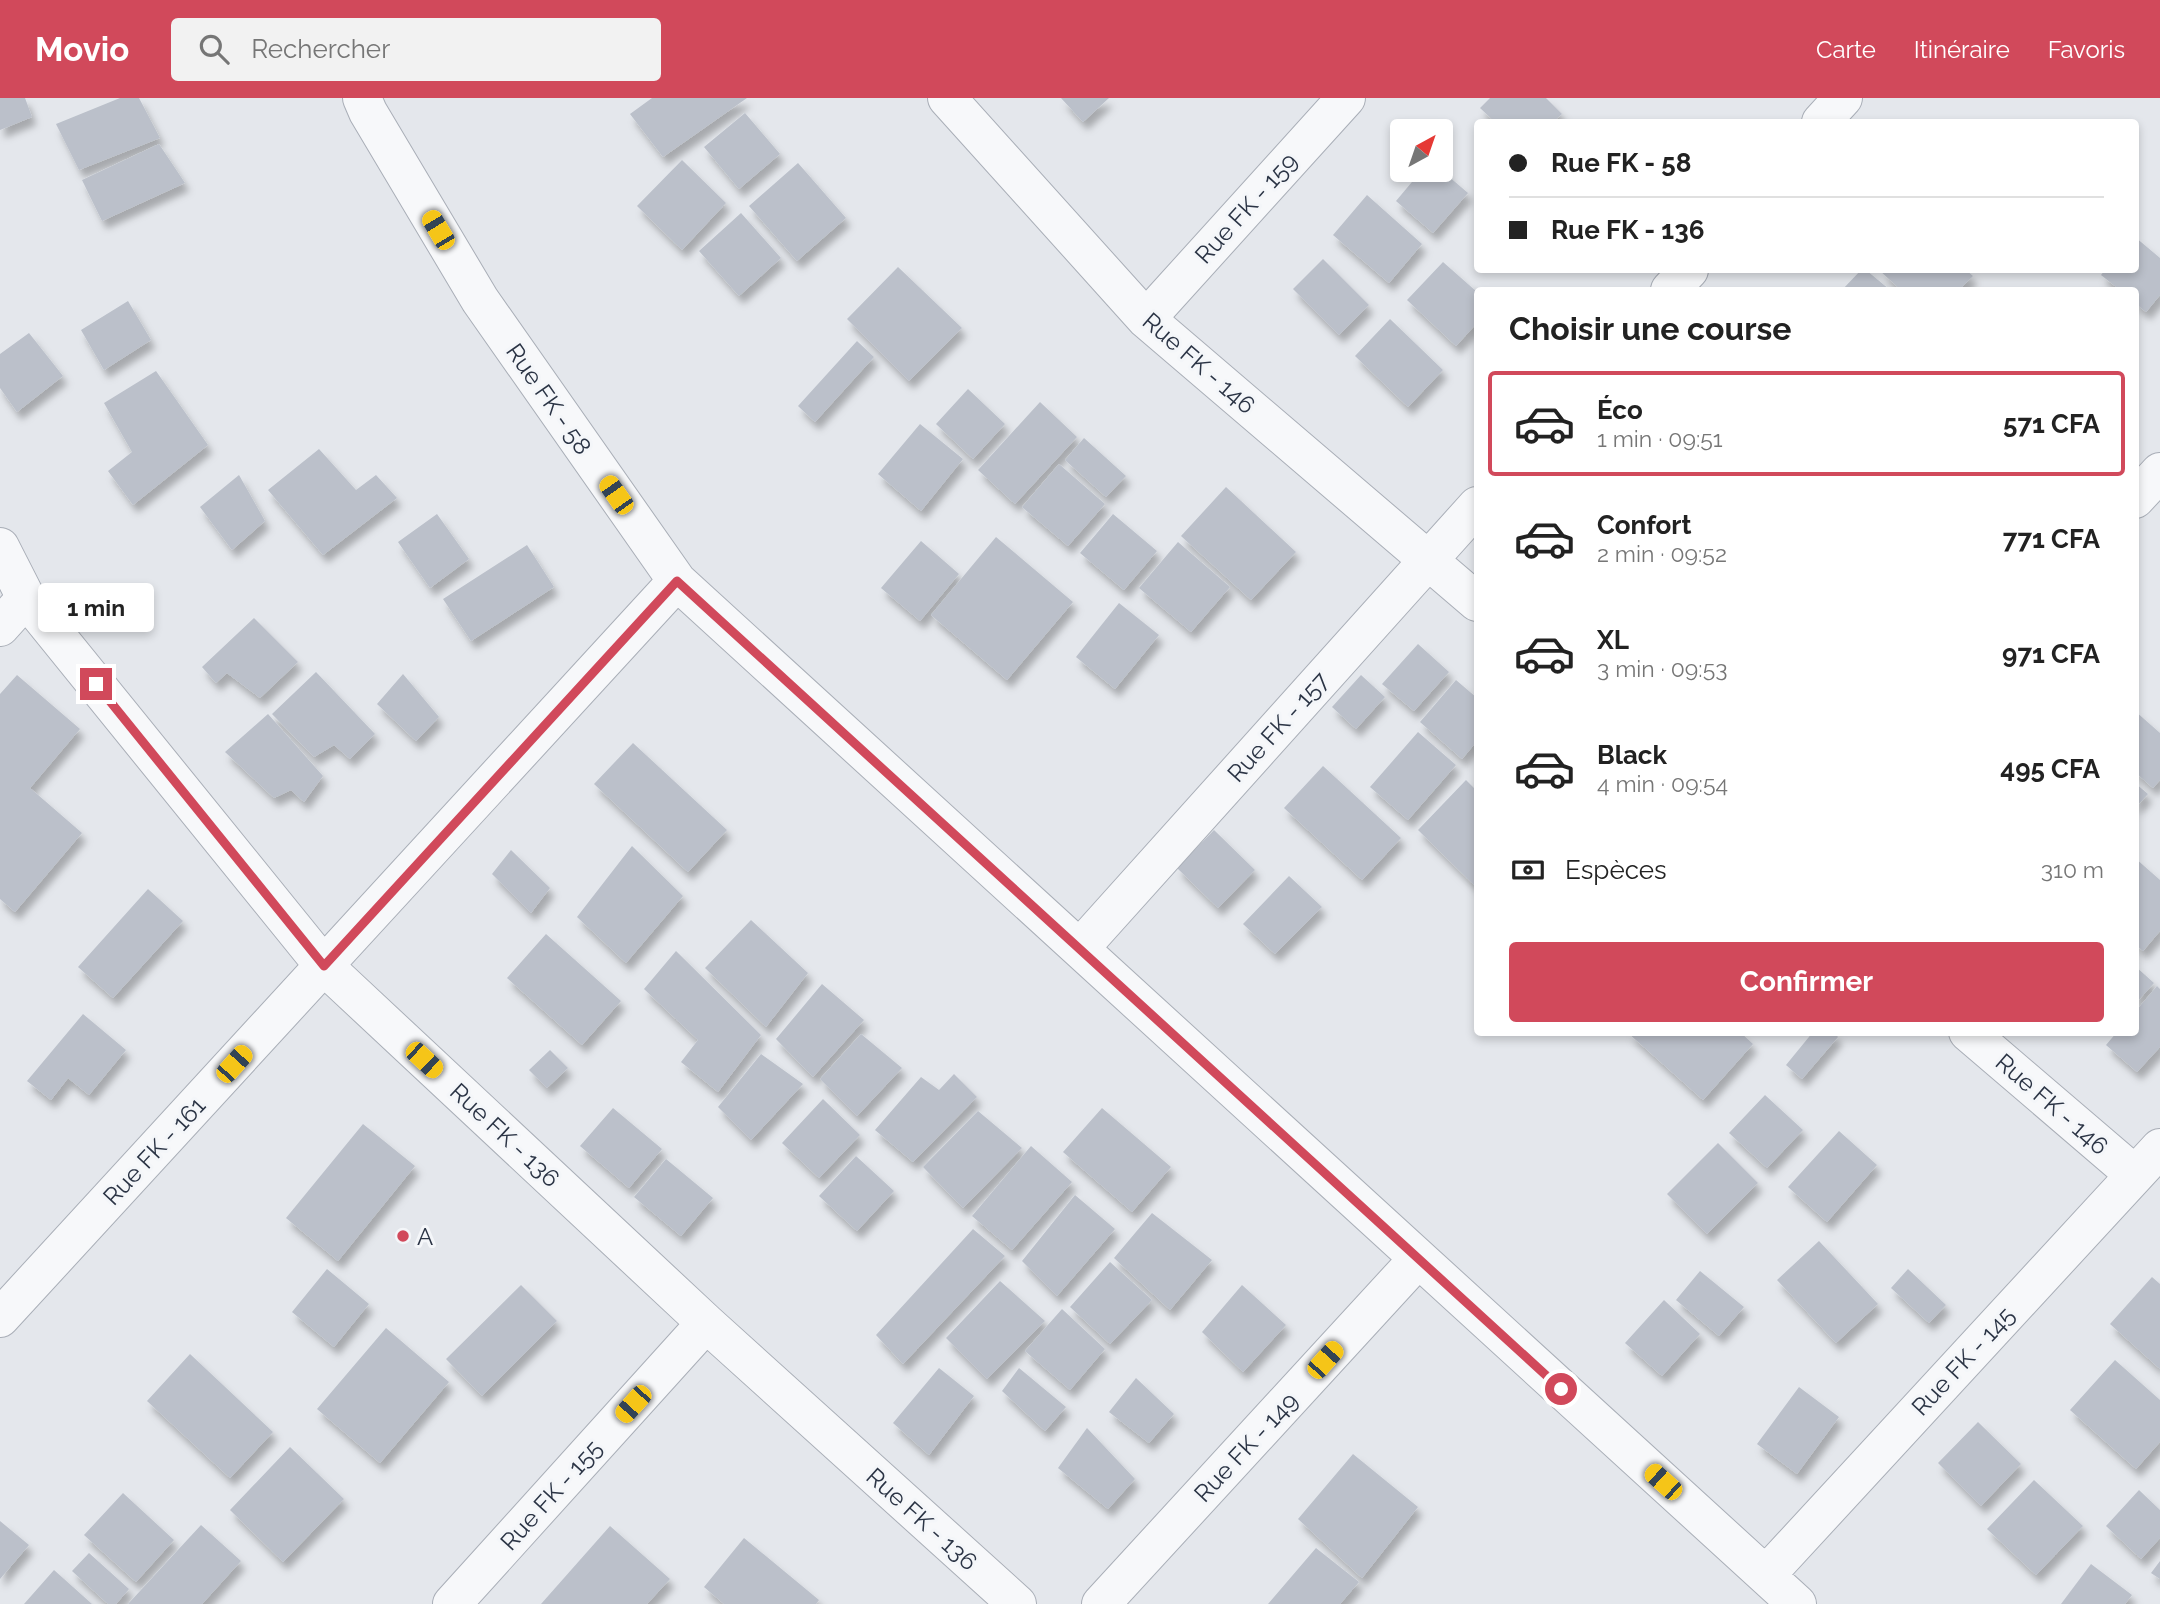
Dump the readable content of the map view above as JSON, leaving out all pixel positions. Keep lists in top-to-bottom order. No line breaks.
{"streets":{"street":["Rue FK - 159","Rue FK - 146","Rue FK - 58","Rue FK - 157","Rue FK - 136","Rue FK - 161","Rue FK - 145","Rue FK - 149","Rue FK - 155"]},"crossings":[["Rue FK - 159","Rue FK - 146"],["Rue FK - 146","Rue FK - 157"],["Rue FK - 146","Rue FK - 145"],["Rue FK - 58","Rue FK - 157"],["Rue FK - 58","Rue FK - 161"],["Rue FK - 58","Rue FK - 145"],["Rue FK - 58","Rue FK - 149"],["Rue FK - 136","Rue FK - 161"],["Rue FK - 136","Rue FK - 155"]],"places":["A"],"north":"top right","page":{"header":"Movio","search":"Rechercher","nav":["Carte","Itinéraire","Favoris"],"banner":["Rue FK - 58","Rue FK - 136"],"heading":"Choisir une course","list":[{"name":"Éco","note":"1 min · 09:51","value":"571 CFA"},{"name":"Confort","note":"2 min · 09:52","value":"771 CFA"},{"name":"XL","note":"3 min · 09:53","value":"971 CFA"},{"name":"Black","note":"4 min · 09:54","value":"495 CFA"}],"bubble":"1 min","pay":["Espèces","310 m"],"buttons":"Confirmer"}}
